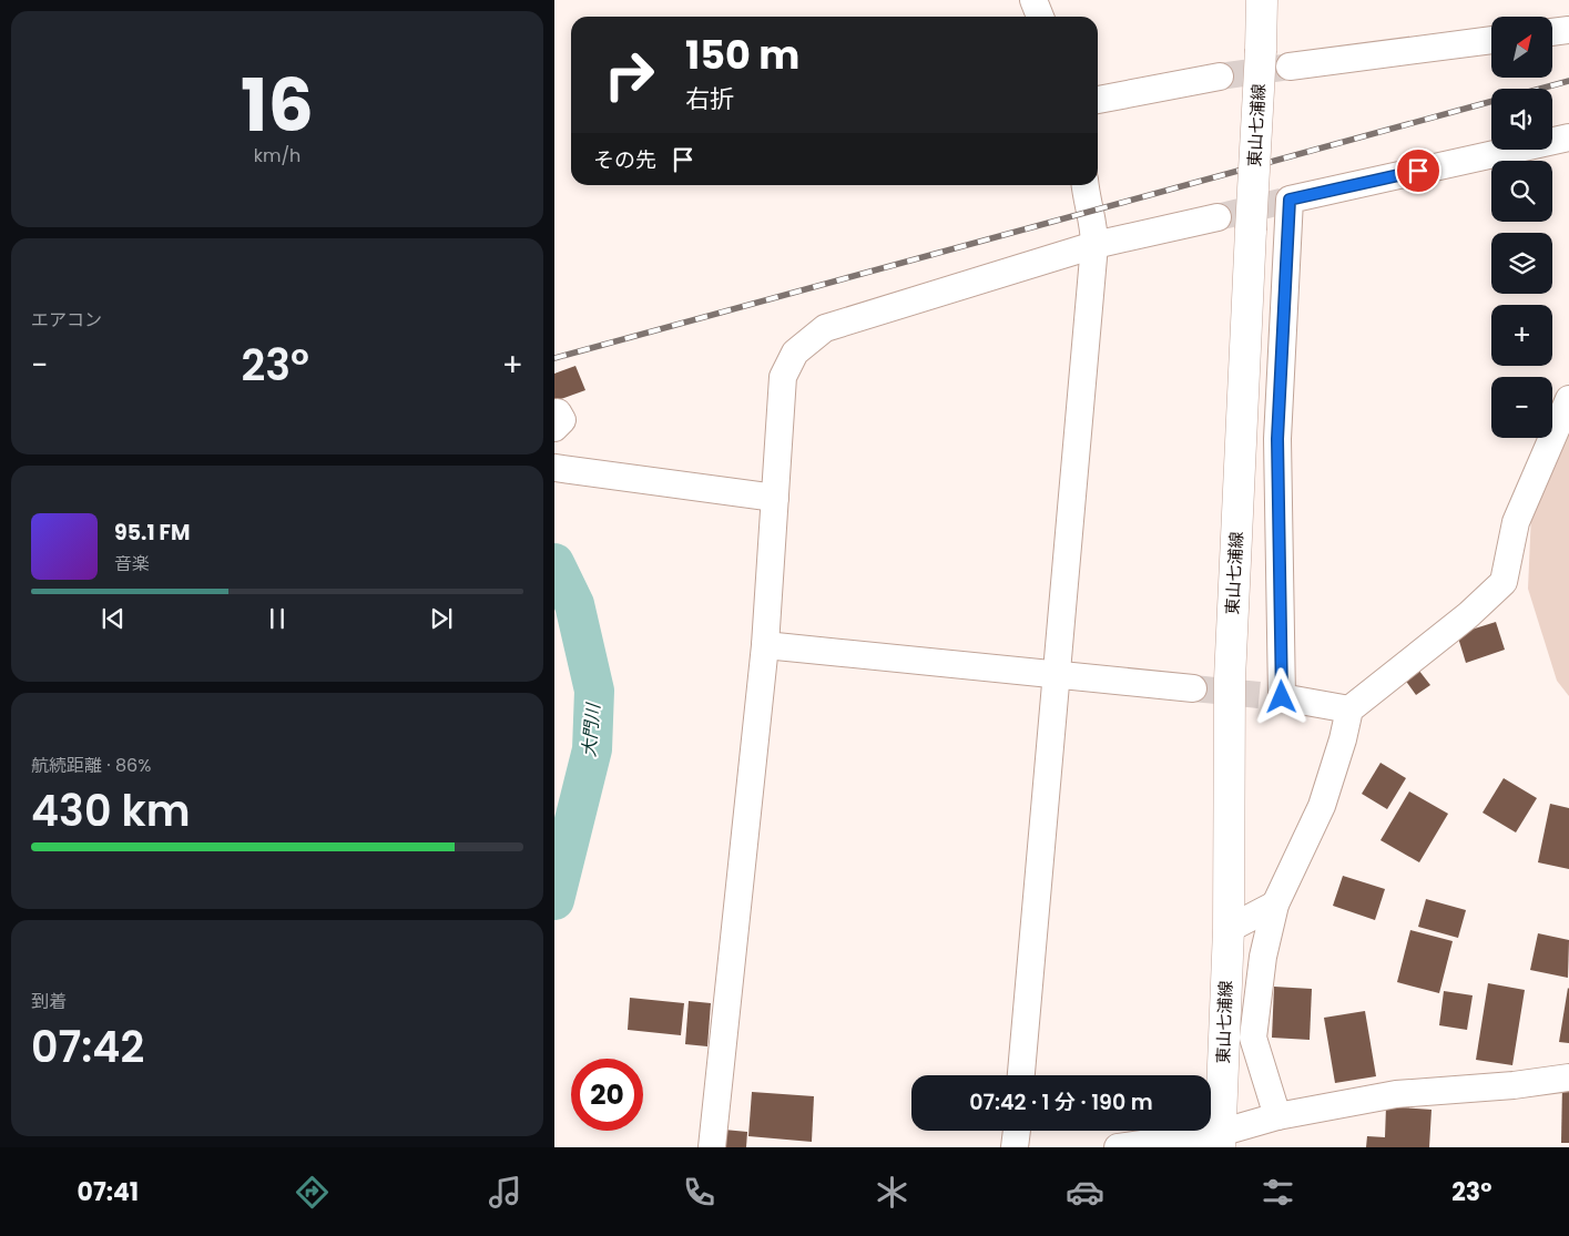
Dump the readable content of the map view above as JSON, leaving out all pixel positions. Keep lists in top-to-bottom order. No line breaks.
{"streets":{"main road":["東山七浦線"]},"water":["大門川"],"north":"top right","page":{"tile":[["16","km/h"],"エアコン",["航続距離 · 86%","430 km"],["到着","07:42"]],"map_buttons":["+","−"],"turn":["150 m","右折"],"then":"その先","heat":["−","23°","+"],"song":["95.1 FM","音楽"],"limit":"20","trip":"07:42 · 1 分 · 190 m","tabs":["07:41","23°"]}}
